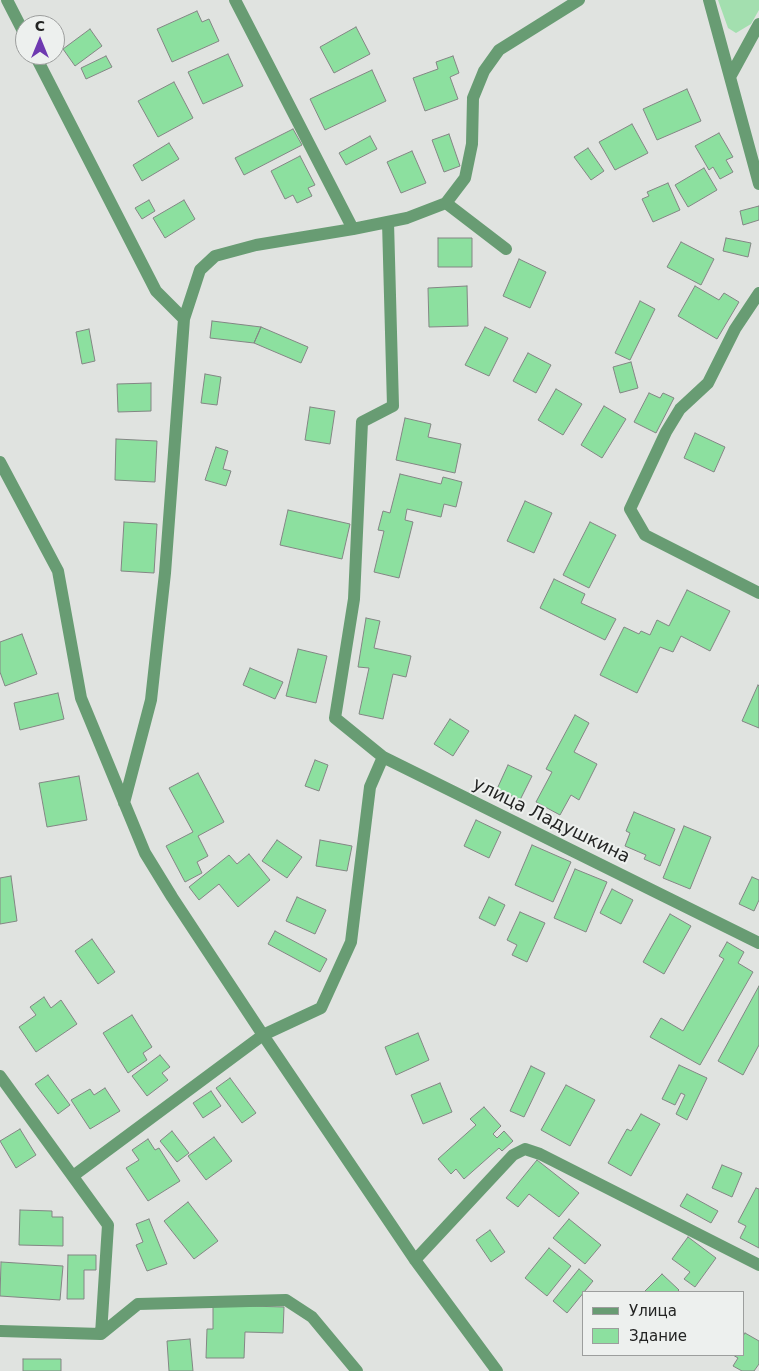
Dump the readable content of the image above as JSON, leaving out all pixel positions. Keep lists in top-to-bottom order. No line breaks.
{"streets":{"street":["улица Ладушкина"]},"legend":["Улица","Здание"],"north":"top"}
